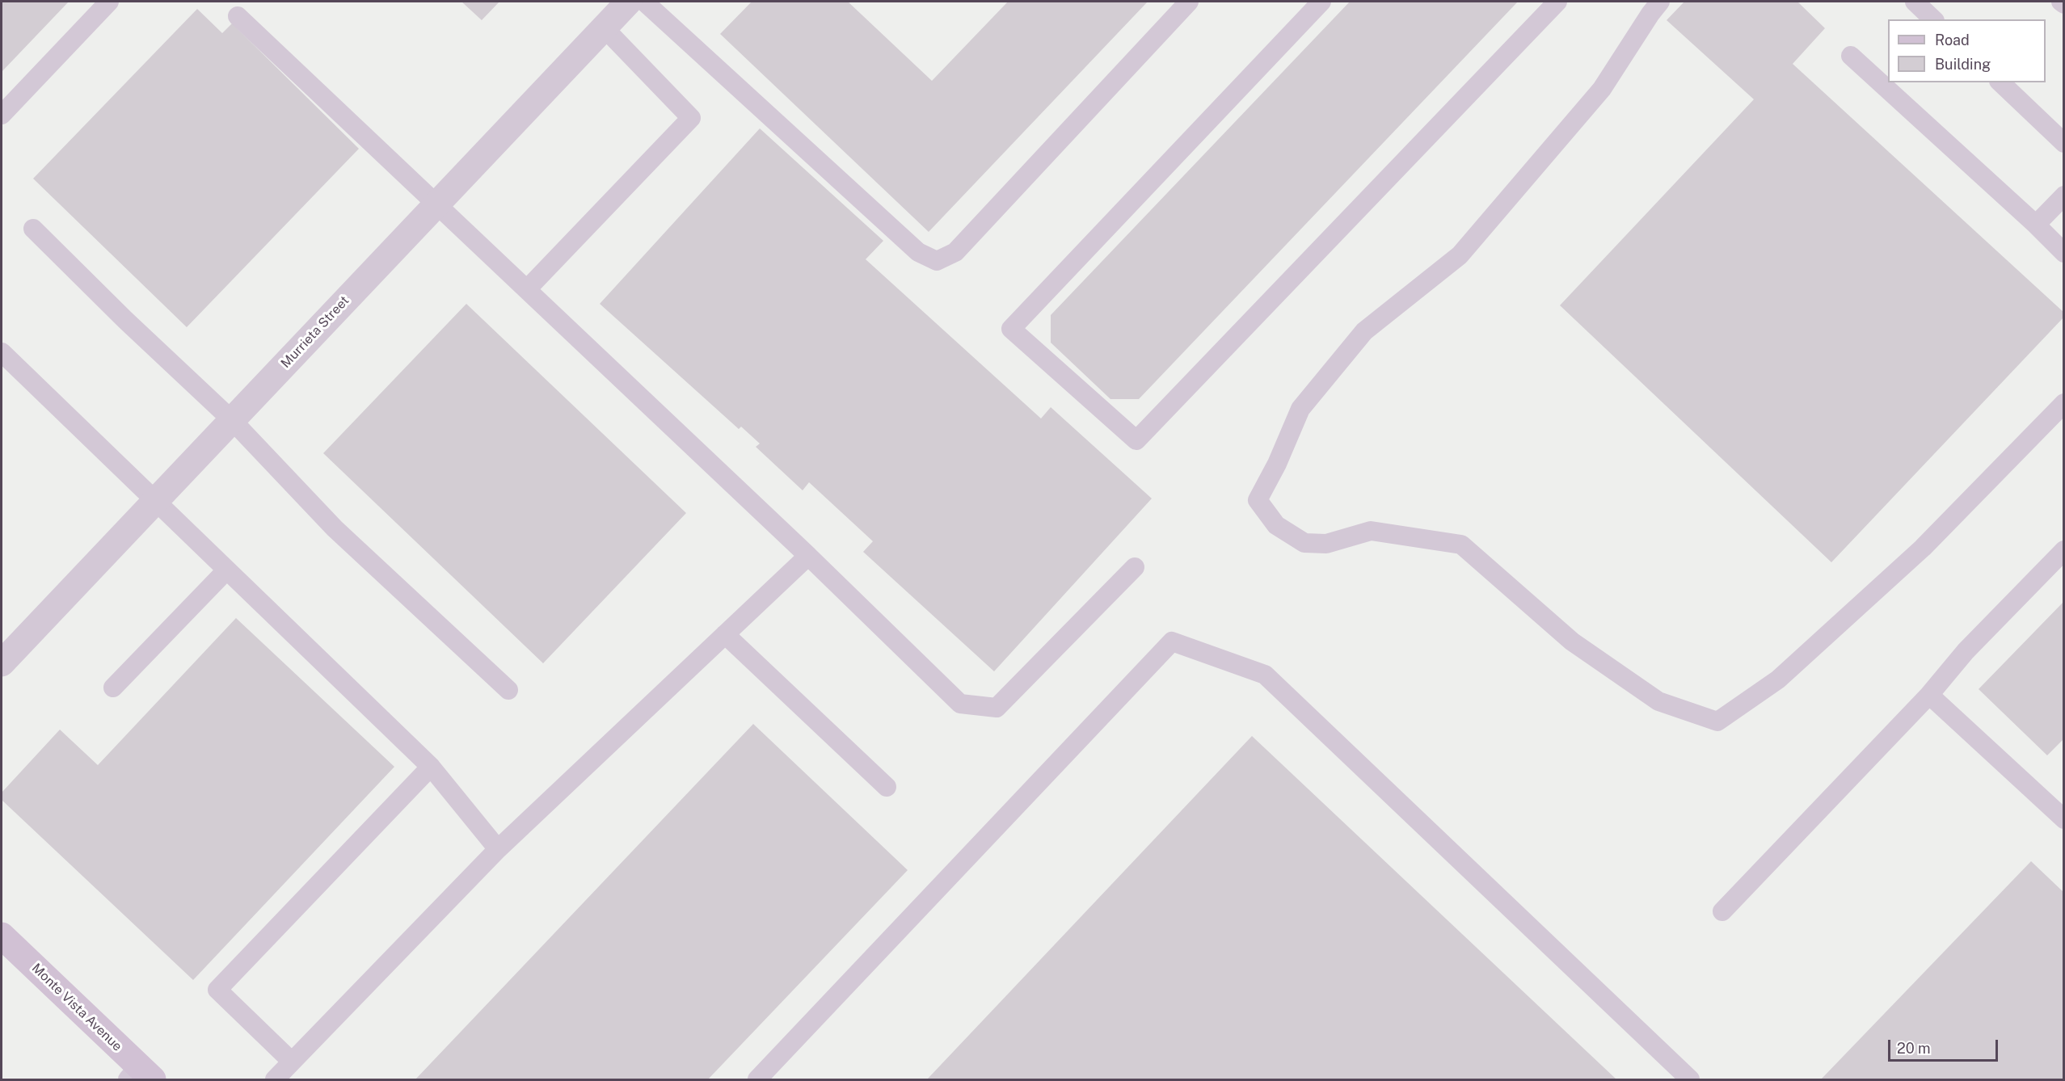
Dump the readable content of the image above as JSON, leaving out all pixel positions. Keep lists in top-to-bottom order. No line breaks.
{"streets":{"street":["Murrieta Street","Monte Vista Avenue"]},"legend":["Road","Building"],"scale_bar":"20 m"}
